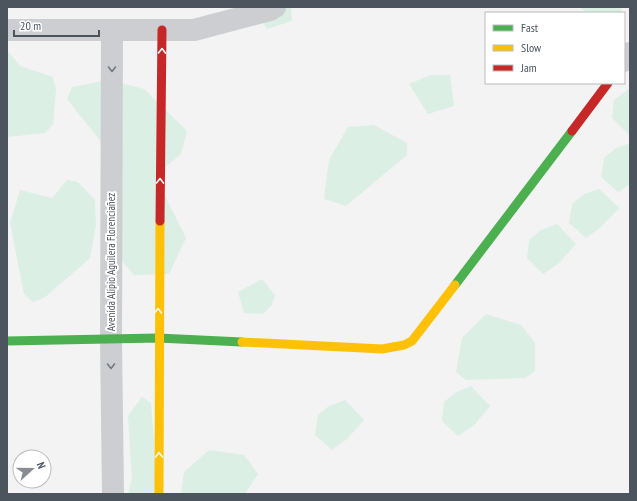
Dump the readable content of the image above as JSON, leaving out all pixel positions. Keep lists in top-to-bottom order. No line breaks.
{"streets":{"street":["Avenida Alipio Aguilera Florenciañez"]},"legend":["Fast","Slow","Jam"],"scale_bar":"20 m","north":"right"}
